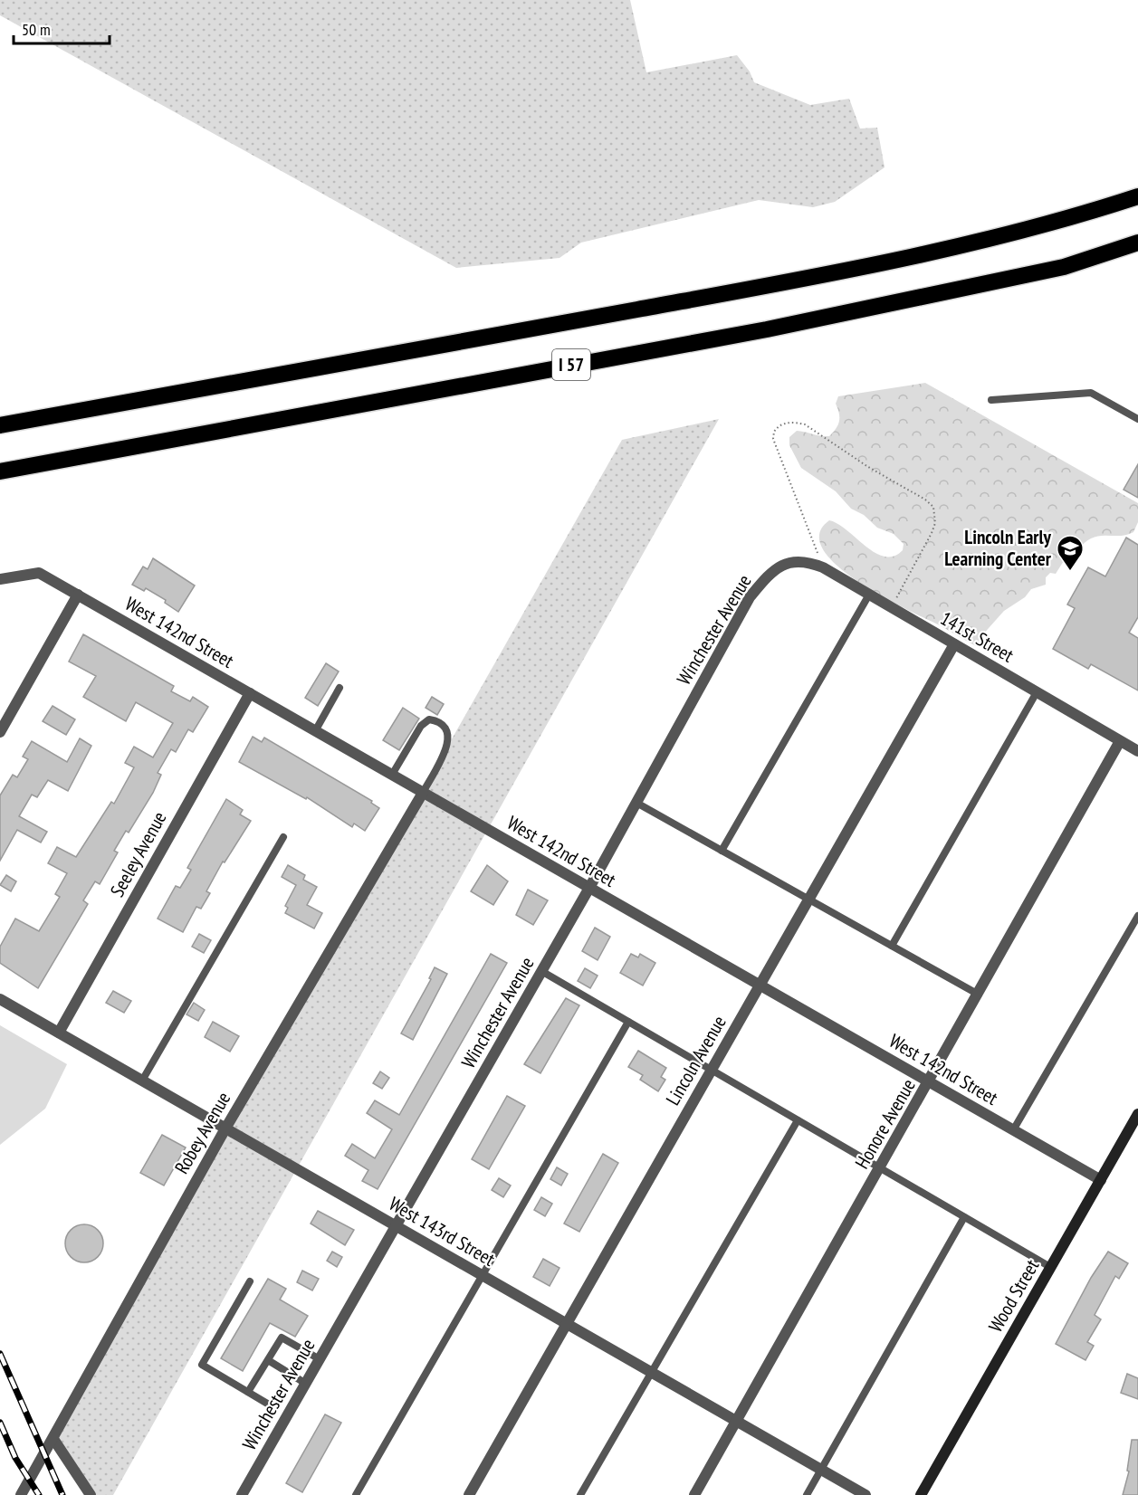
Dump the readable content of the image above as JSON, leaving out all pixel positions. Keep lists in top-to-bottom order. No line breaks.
{"streets":{"highway":["I 57"],"main road":["Wood Street"],"street":["Winchester Avenue","West 142nd Street","141st Street","Seeley Avenue","Lincoln Avenue","Honore Avenue","Robey Avenue","West 143rd Street"]},"crossings":[["Winchester Avenue","West 142nd Street"],["Winchester Avenue","141st Street"],["Winchester Avenue","West 143rd Street"],["West 142nd Street","Seeley Avenue"],["West 142nd Street","Lincoln Avenue"],["West 142nd Street","Honore Avenue"],["West 142nd Street","Robey Avenue"],["West 142nd Street","Wood Street"],["141st Street","Lincoln Avenue"],["141st Street","Honore Avenue"],["Seeley Avenue","West 143rd Street"],["Lincoln Avenue","West 143rd Street"],["Honore Avenue","West 143rd Street"],["Robey Avenue","West 143rd Street"]],"places":{"school or university":["Lincoln Early Learning Center"]},"scale_bar":"50 m"}
